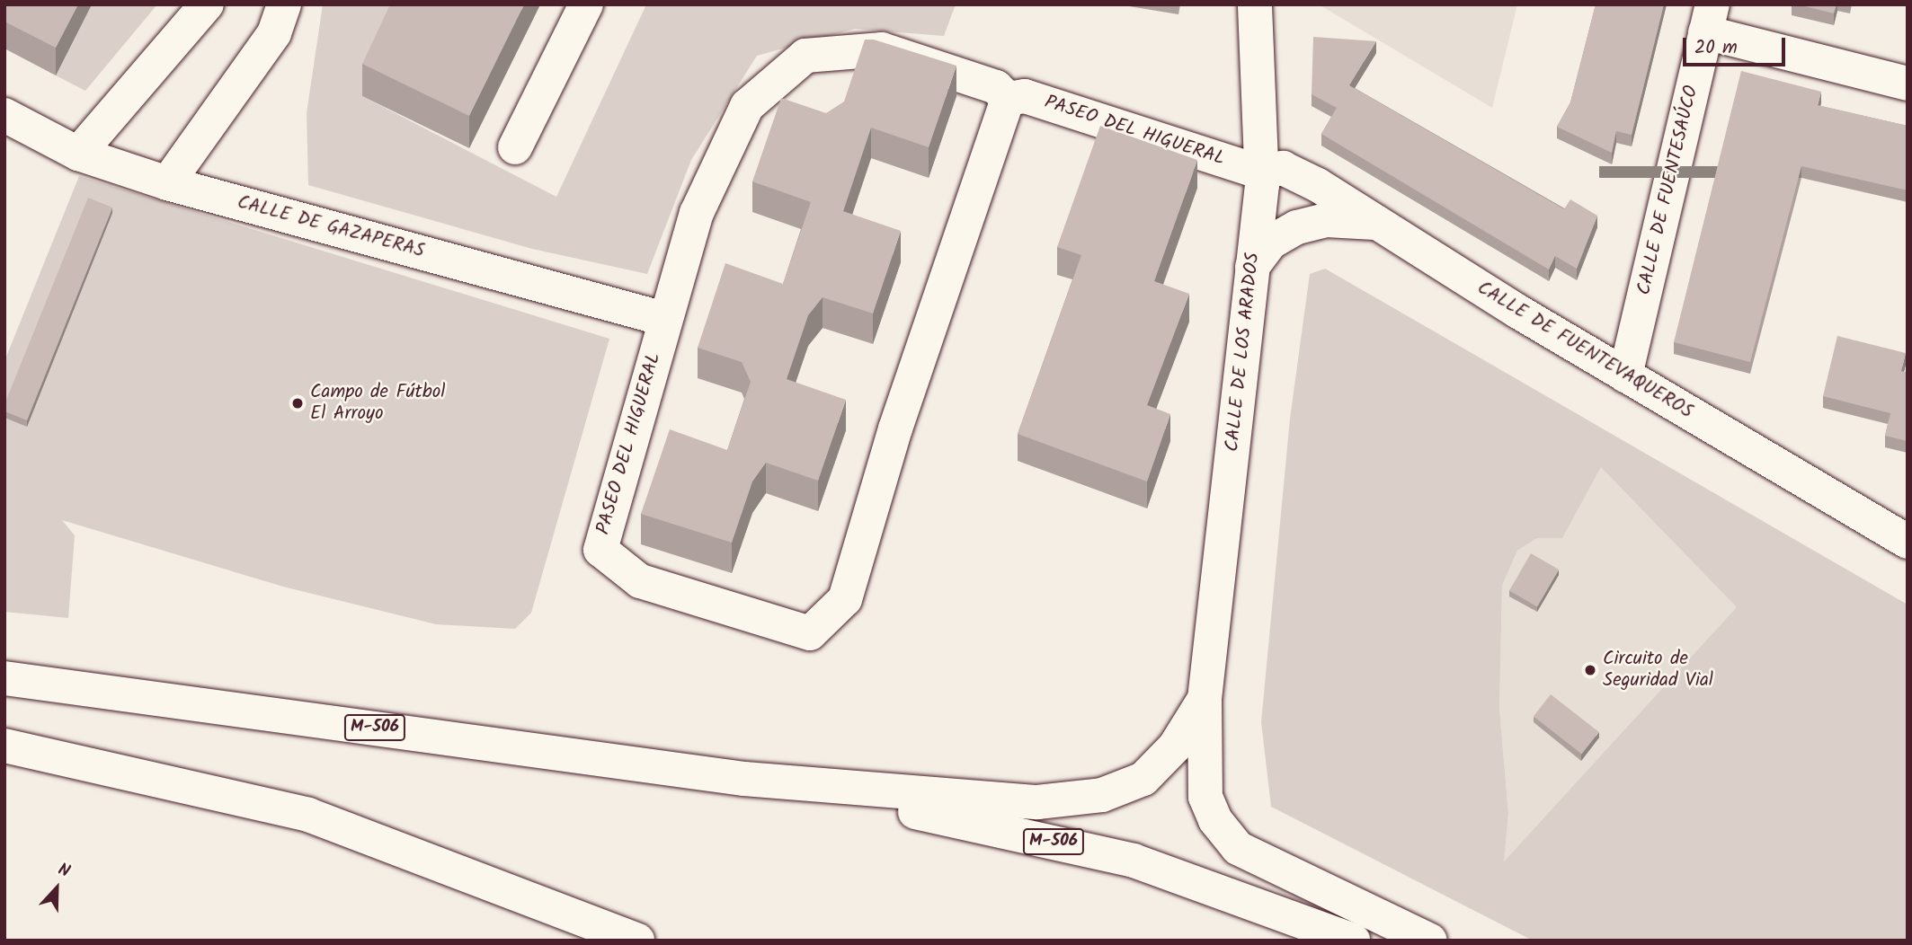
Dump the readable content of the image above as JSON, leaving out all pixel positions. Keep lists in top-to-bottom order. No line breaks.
{"streets":{"main road":["PASEO DEL HIGUERAL","CALLE DE FUENTESAÚCO","CALLE DE GAZAPERAS","CALLE DE FUENTEVAQUEROS","CALLE DE LOS ARADOS","M-506"]},"crossings":[["PASEO DEL HIGUERAL","CALLE DE GAZAPERAS"],["PASEO DEL HIGUERAL","CALLE DE FUENTEVAQUEROS"],["PASEO DEL HIGUERAL","CALLE DE LOS ARADOS"],["CALLE DE FUENTESAÚCO","CALLE DE FUENTEVAQUEROS"],["CALLE DE FUENTEVAQUEROS","CALLE DE LOS ARADOS"]],"places":["Campo de Fútbol El Arroyo","Circuito de Seguridad Vial"],"scale_bar":"20 m","north":"top"}
